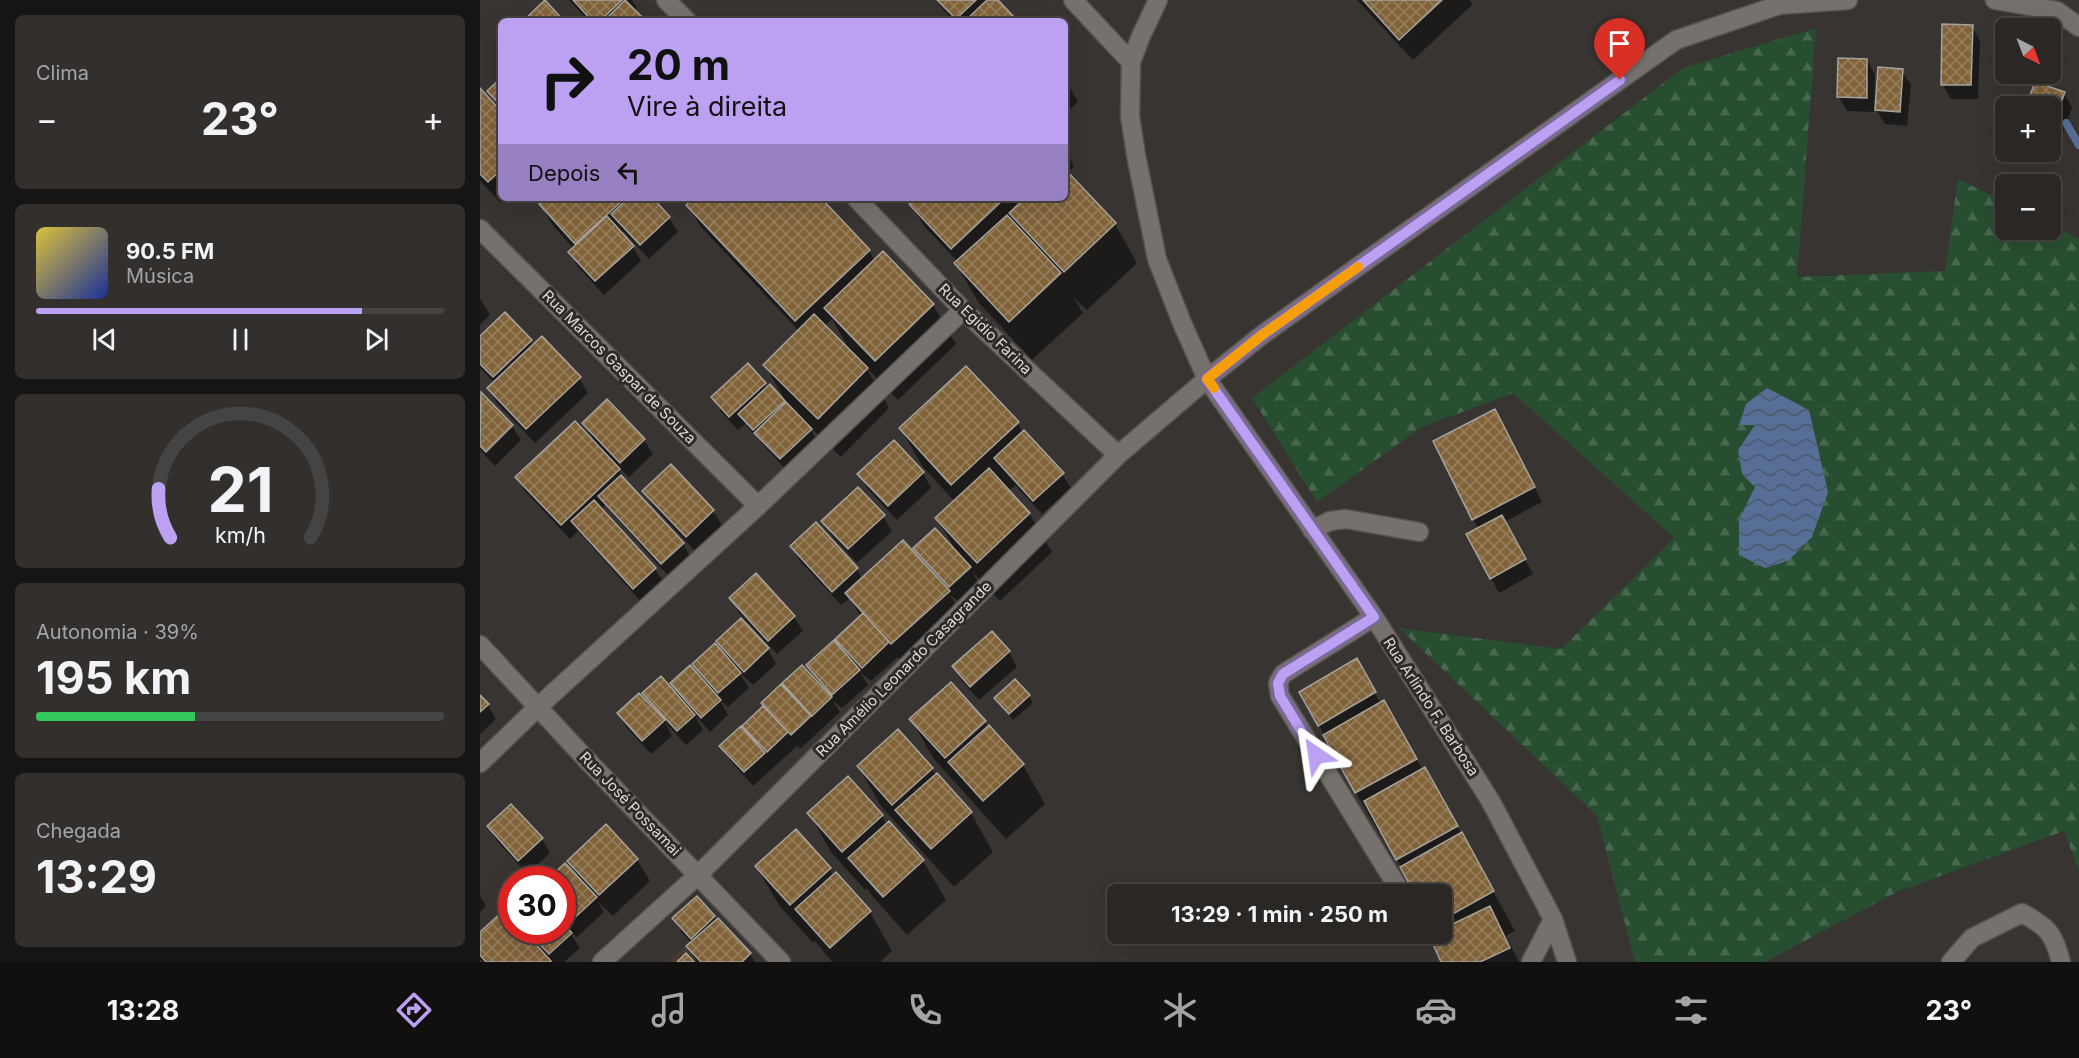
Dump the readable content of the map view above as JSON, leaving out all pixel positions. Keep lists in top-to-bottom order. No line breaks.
{"streets":{"street":["Rua Egidio Farina","Rua Marcos Gaspar de Souza","Rua Amélio Leonardo Casagrande","Rua Arlindo F. Barbosa","Rua José Possamai"]},"crossings":[["Rua Egidio Farina","Rua Amélio Leonardo Casagrande"],["Rua Amélio Leonardo Casagrande","Rua Arlindo F. Barbosa"],["Rua Amélio Leonardo Casagrande","Rua José Possamai"]],"north":"bottom right","page":{"tile":["Clima",["Autonomia · 39%","195 km"],["Chegada","13:29"]],"map_buttons":["+","−"],"turn":["20 m","Vire à direita"],"heat":["−","23°","+"],"then":"Depois","song":["90.5 FM","Música"],"limit":"30","trip":"13:29 · 1 min · 250 m","tabs":["13:28","23°"],"gauge":["21","km/h"]}}
